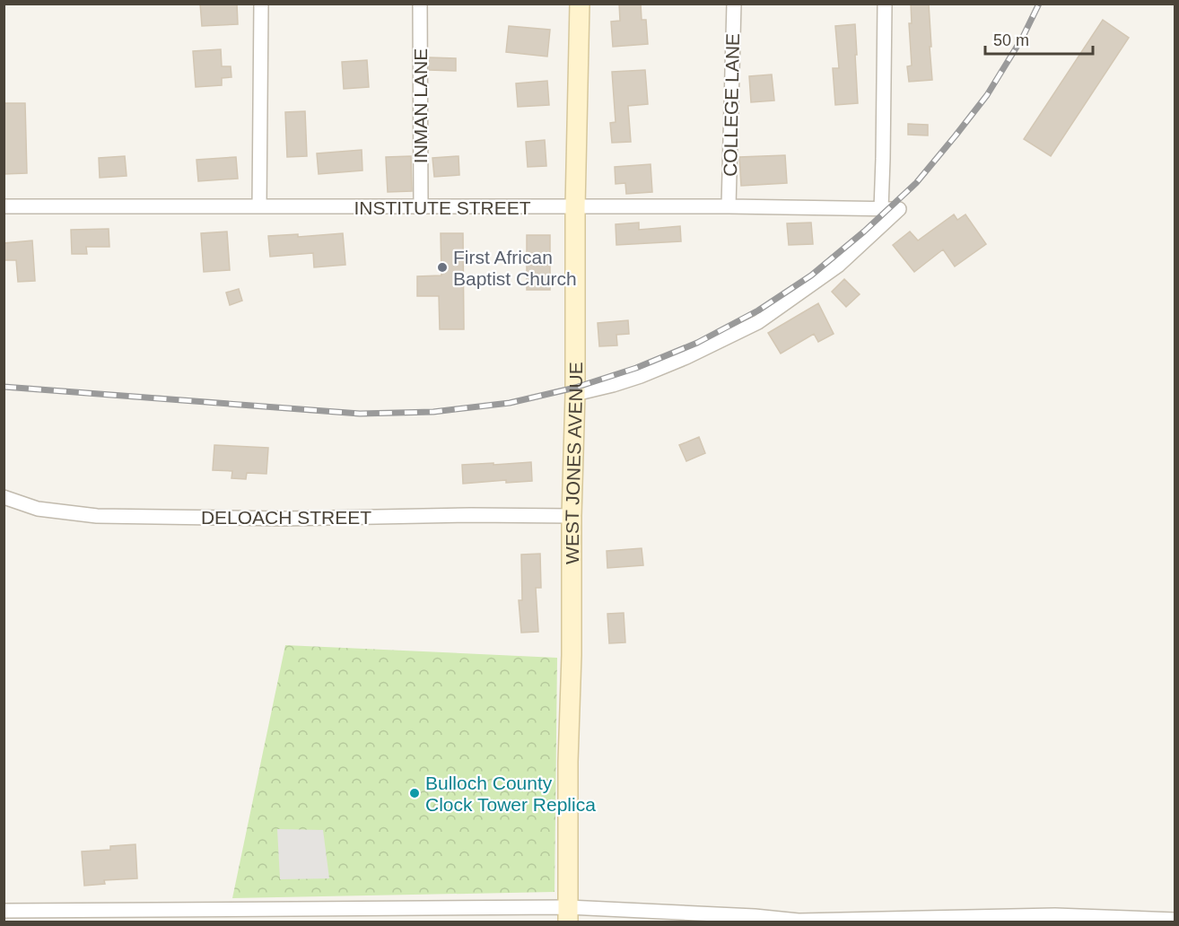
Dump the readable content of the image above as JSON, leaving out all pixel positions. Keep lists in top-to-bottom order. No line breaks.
{"streets":{"street":["COLLEGE LANE","INMAN LANE","INSTITUTE STREET","WEST JONES AVENUE","DELOACH STREET"]},"crossings":[["COLLEGE LANE","INSTITUTE STREET"],["INMAN LANE","INSTITUTE STREET"],["INSTITUTE STREET","WEST JONES AVENUE"],["WEST JONES AVENUE","DELOACH STREET"]],"places":["First African Baptist Church","Bulloch County Clock Tower Replica"],"scale_bar":"50 m"}
